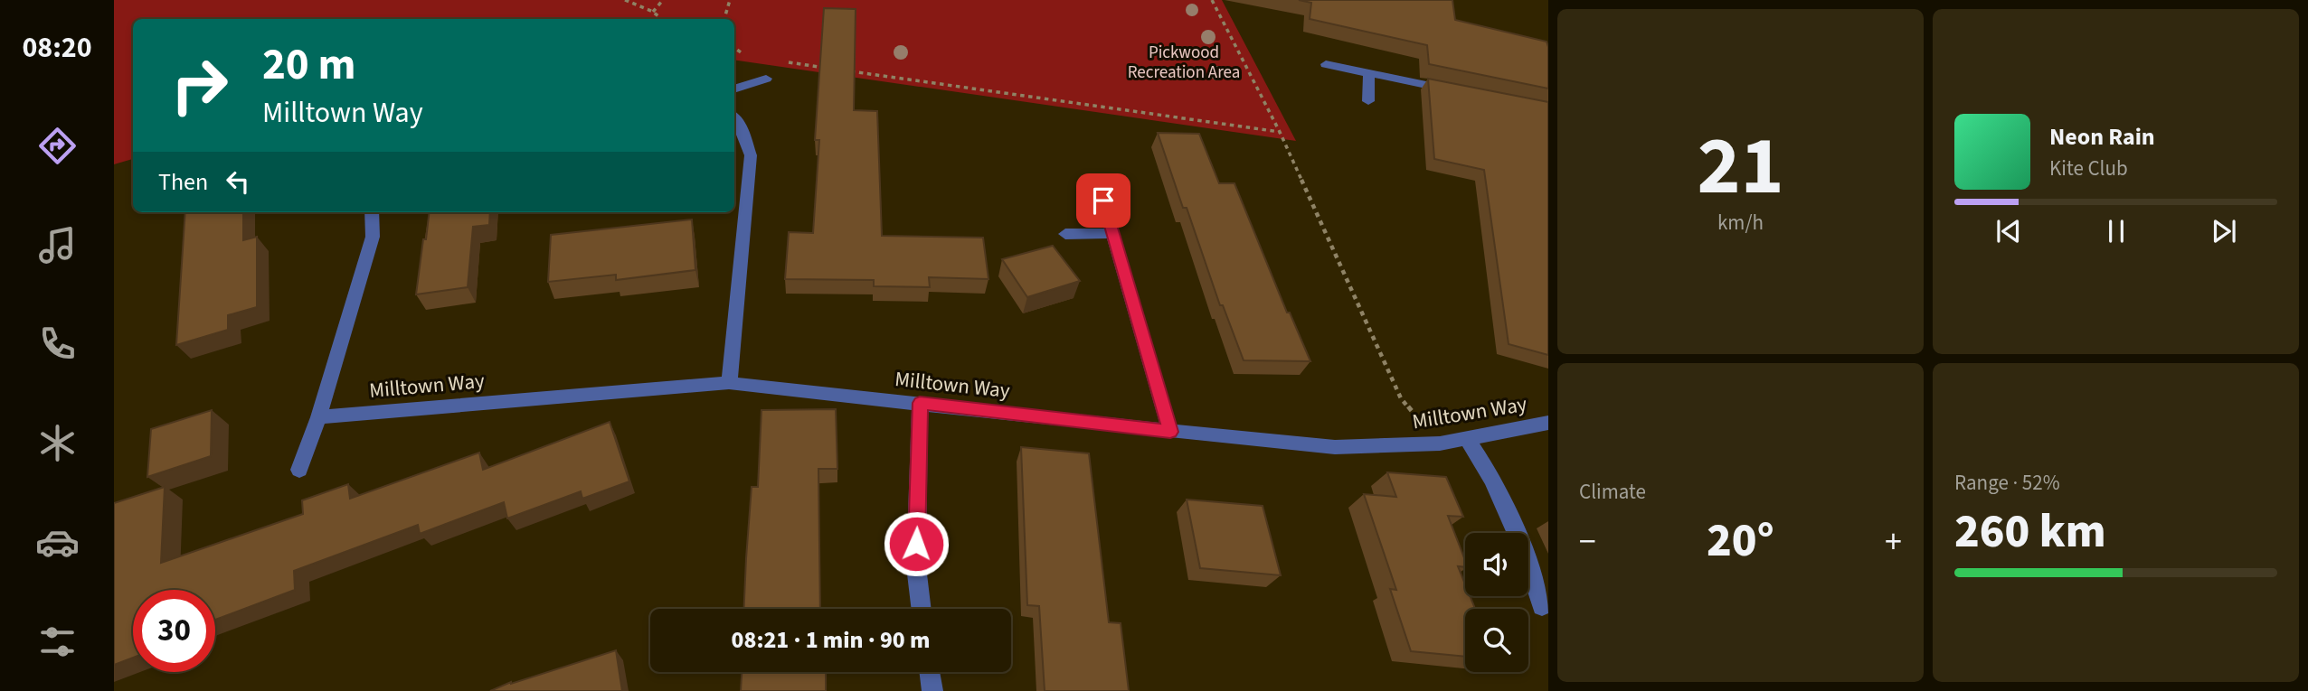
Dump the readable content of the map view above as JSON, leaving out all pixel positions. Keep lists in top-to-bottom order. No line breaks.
{"streets":{"street":["Milltown Way"]},"parks":["Pickwood Recreation Area"],"page":{"tabs":"08:20","tile":[["21","km/h"],"Climate",["Range · 52%","260 km"]],"turn":["20 m","Milltown Way"],"song":["Neon Rain","Kite Club"],"then":"Then","heat":["−","20°","+"],"limit":"30","trip":"08:21 · 1 min · 90 m"}}
